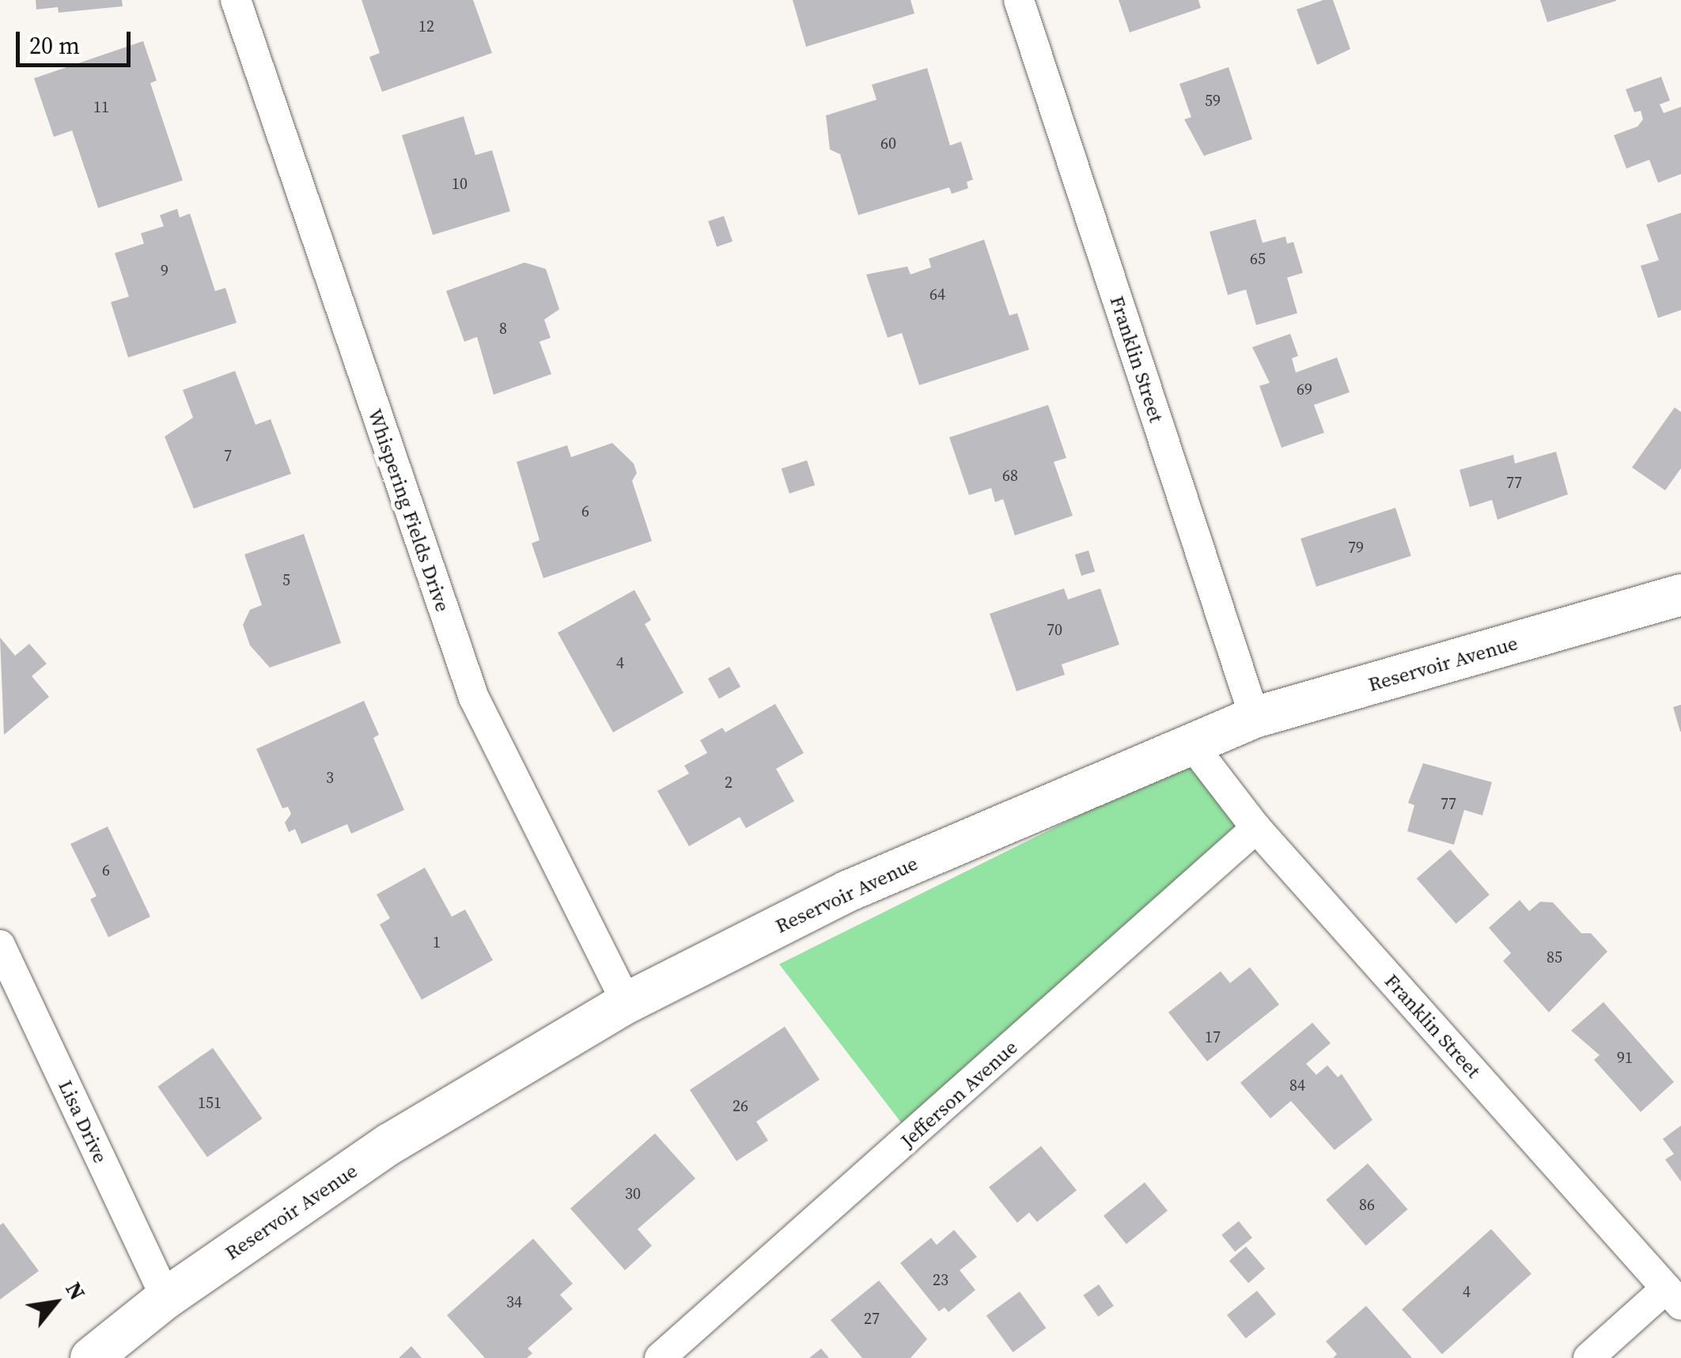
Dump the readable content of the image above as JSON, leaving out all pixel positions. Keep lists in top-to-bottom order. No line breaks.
{"streets":{"main road":["Reservoir Avenue"],"street":["Franklin Street","Whispering Fields Drive","Jefferson Avenue","Lisa Drive"]},"crossings":[["Franklin Street","Reservoir Avenue"],["Franklin Street","Jefferson Avenue"],["Whispering Fields Drive","Reservoir Avenue"],["Reservoir Avenue","Lisa Drive"]],"house_numbers":["12","59","11","60","10","65","9","64","8","69","7","68","77","6","79","5","70","4","3","2","77","6","1","85","17","91","84","151","26","30","86","23","4","34","27"],"scale_bar":"20 m","north":"top right"}
